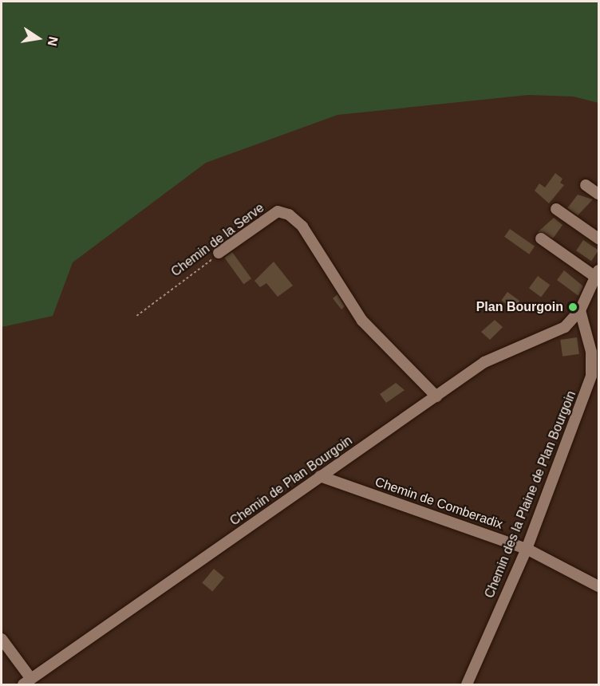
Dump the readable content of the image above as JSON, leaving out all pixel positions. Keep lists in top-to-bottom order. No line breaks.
{"streets":{"street":["Chemin de la Serve","Chemin de Plan Bourgoin","Chemin des la Plaine de Plan Bourgoin","Chemin de Comberadix"]},"crossings":[["Chemin de la Serve","Chemin de Plan Bourgoin"],["Chemin de Plan Bourgoin","Chemin des la Plaine de Plan Bourgoin"],["Chemin de Plan Bourgoin","Chemin de Comberadix"],["Chemin des la Plaine de Plan Bourgoin","Chemin de Comberadix"]],"places":["Plan Bourgoin"],"north":"right"}
